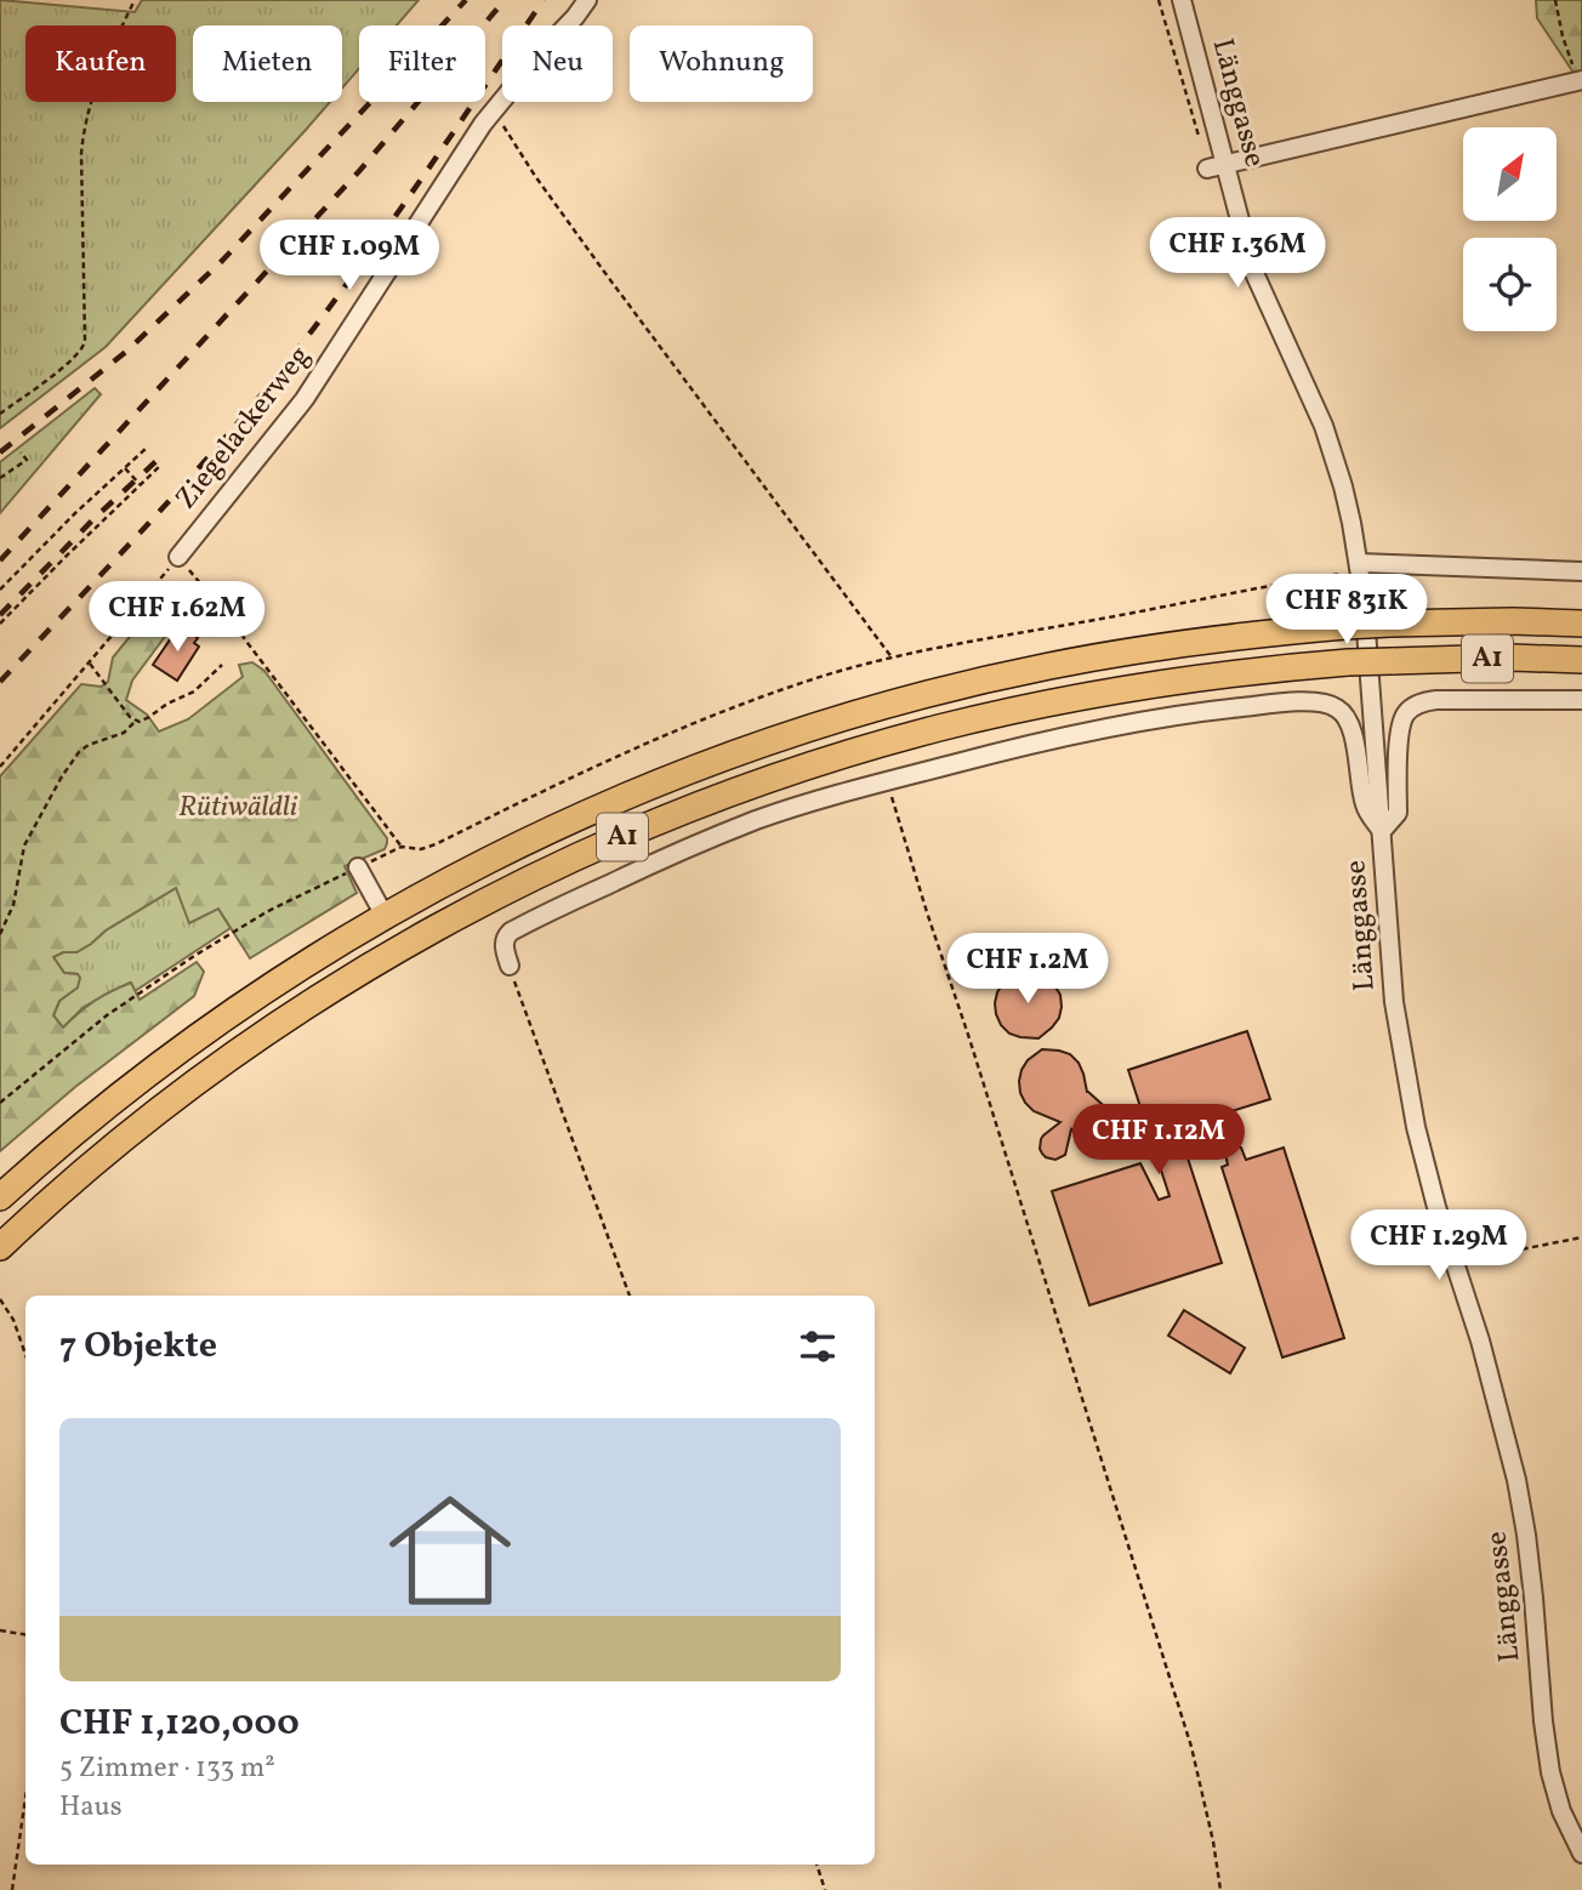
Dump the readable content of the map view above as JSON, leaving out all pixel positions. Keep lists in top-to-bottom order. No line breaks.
{"streets":{"highway":["A1"],"street":["Länggasse","Ziegelackerweg"]},"parks":["Rütiwäldli"],"north":"top right","page":{"chip":["Kaufen","Mieten","Filter","Neu","Wohnung"],"price":["CHF 1.36M","CHF 1.09M","CHF 831K","CHF 1.62M","CHF 1.2M","CHF 1.12M","CHF 1.29M"],"heading":"7 Objekte","list":[{"name":"CHF 1,120,000","note":"5 Zimmer · 133 m² · Haus"}]}}
